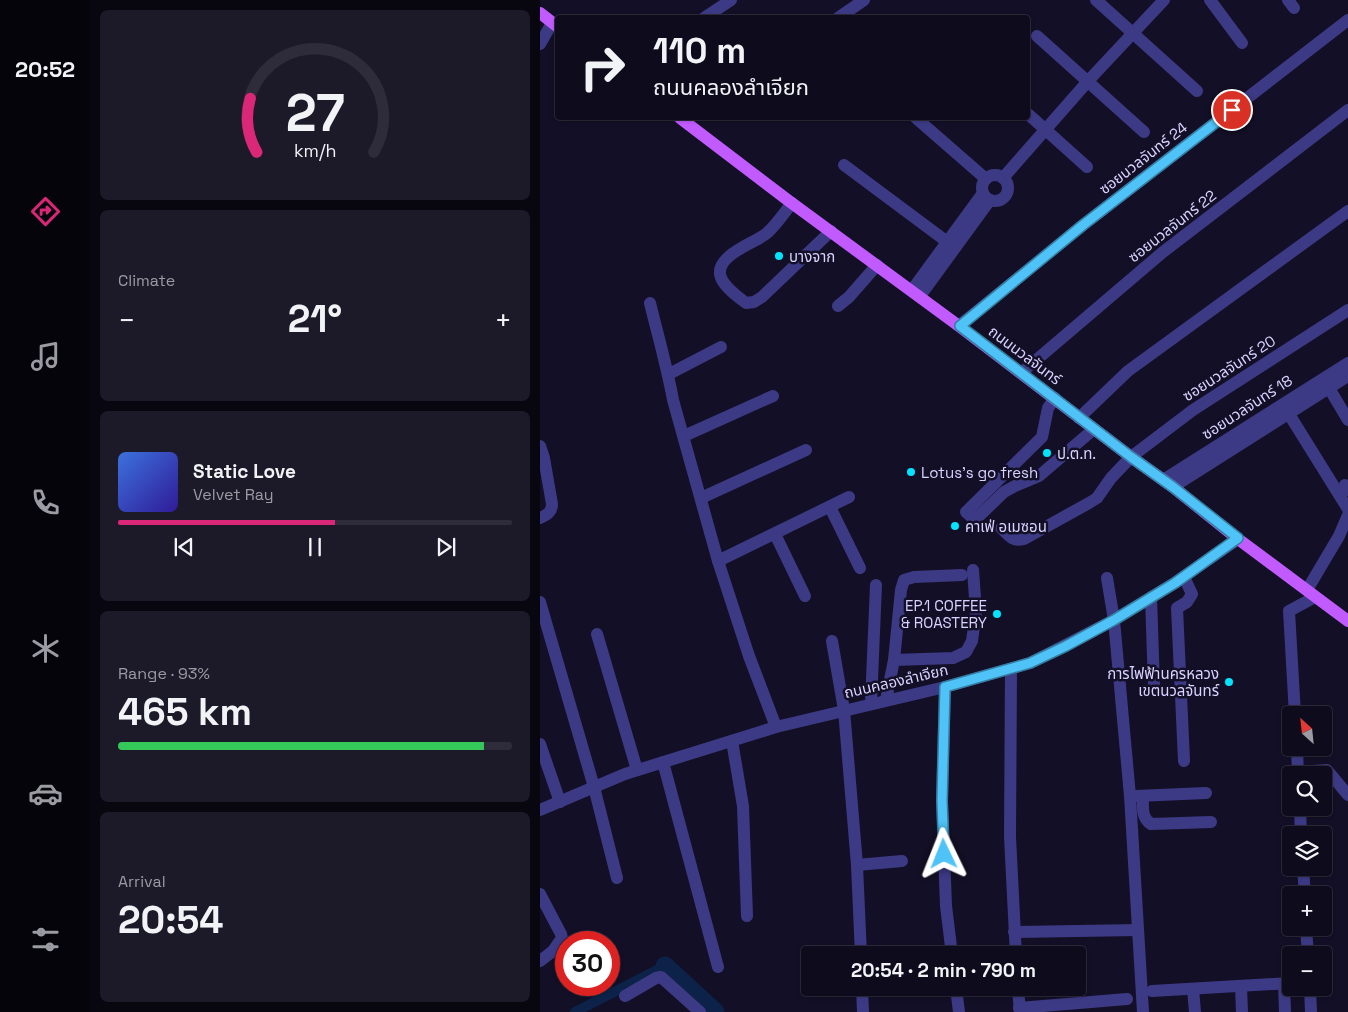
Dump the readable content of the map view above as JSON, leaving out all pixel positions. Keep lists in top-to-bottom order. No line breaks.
{"streets":{"main road":["ถนนนวลจันทร์"],"street":["ซอยนวลจันทร์ 24","ซอยนวลจันทร์ 22","ซอยนวลจันทร์ 20","ซอยนวลจันทร์ 18","ถนนคลองลำเจียก"]},"crossings":[["ซอยนวลจันทร์ 24","ถนนนวลจันทร์"],["ซอยนวลจันทร์ 22","ถนนนวลจันทร์"],["ถนนนวลจันทร์","ซอยนวลจันทร์ 20"],["ถนนนวลจันทร์","ซอยนวลจันทร์ 18"],["ถนนนวลจันทร์","ถนนคลองลำเจียก"]],"places":["บางจาก","ป.ต.ท.","Lotus's go fresh","คาเฟ่ อเมซอน","EP.1 COFFEE & ROASTERY","การไฟฟ้านครหลวง เขตนวลจันทร์"],"north":"top left","page":{"tabs":"20:52","turn":["110 m","ถนนคลองลำเจียก"],"tile":["Climate",["Range · 93%","465 km"],["Arrival","20:54"]],"heat":["−","21°","+"],"song":["Static Love","Velvet Ray"],"map_buttons":["+","−"],"limit":"30","trip":"20:54 · 2 min · 790 m","gauge":["27","km/h"]}}
